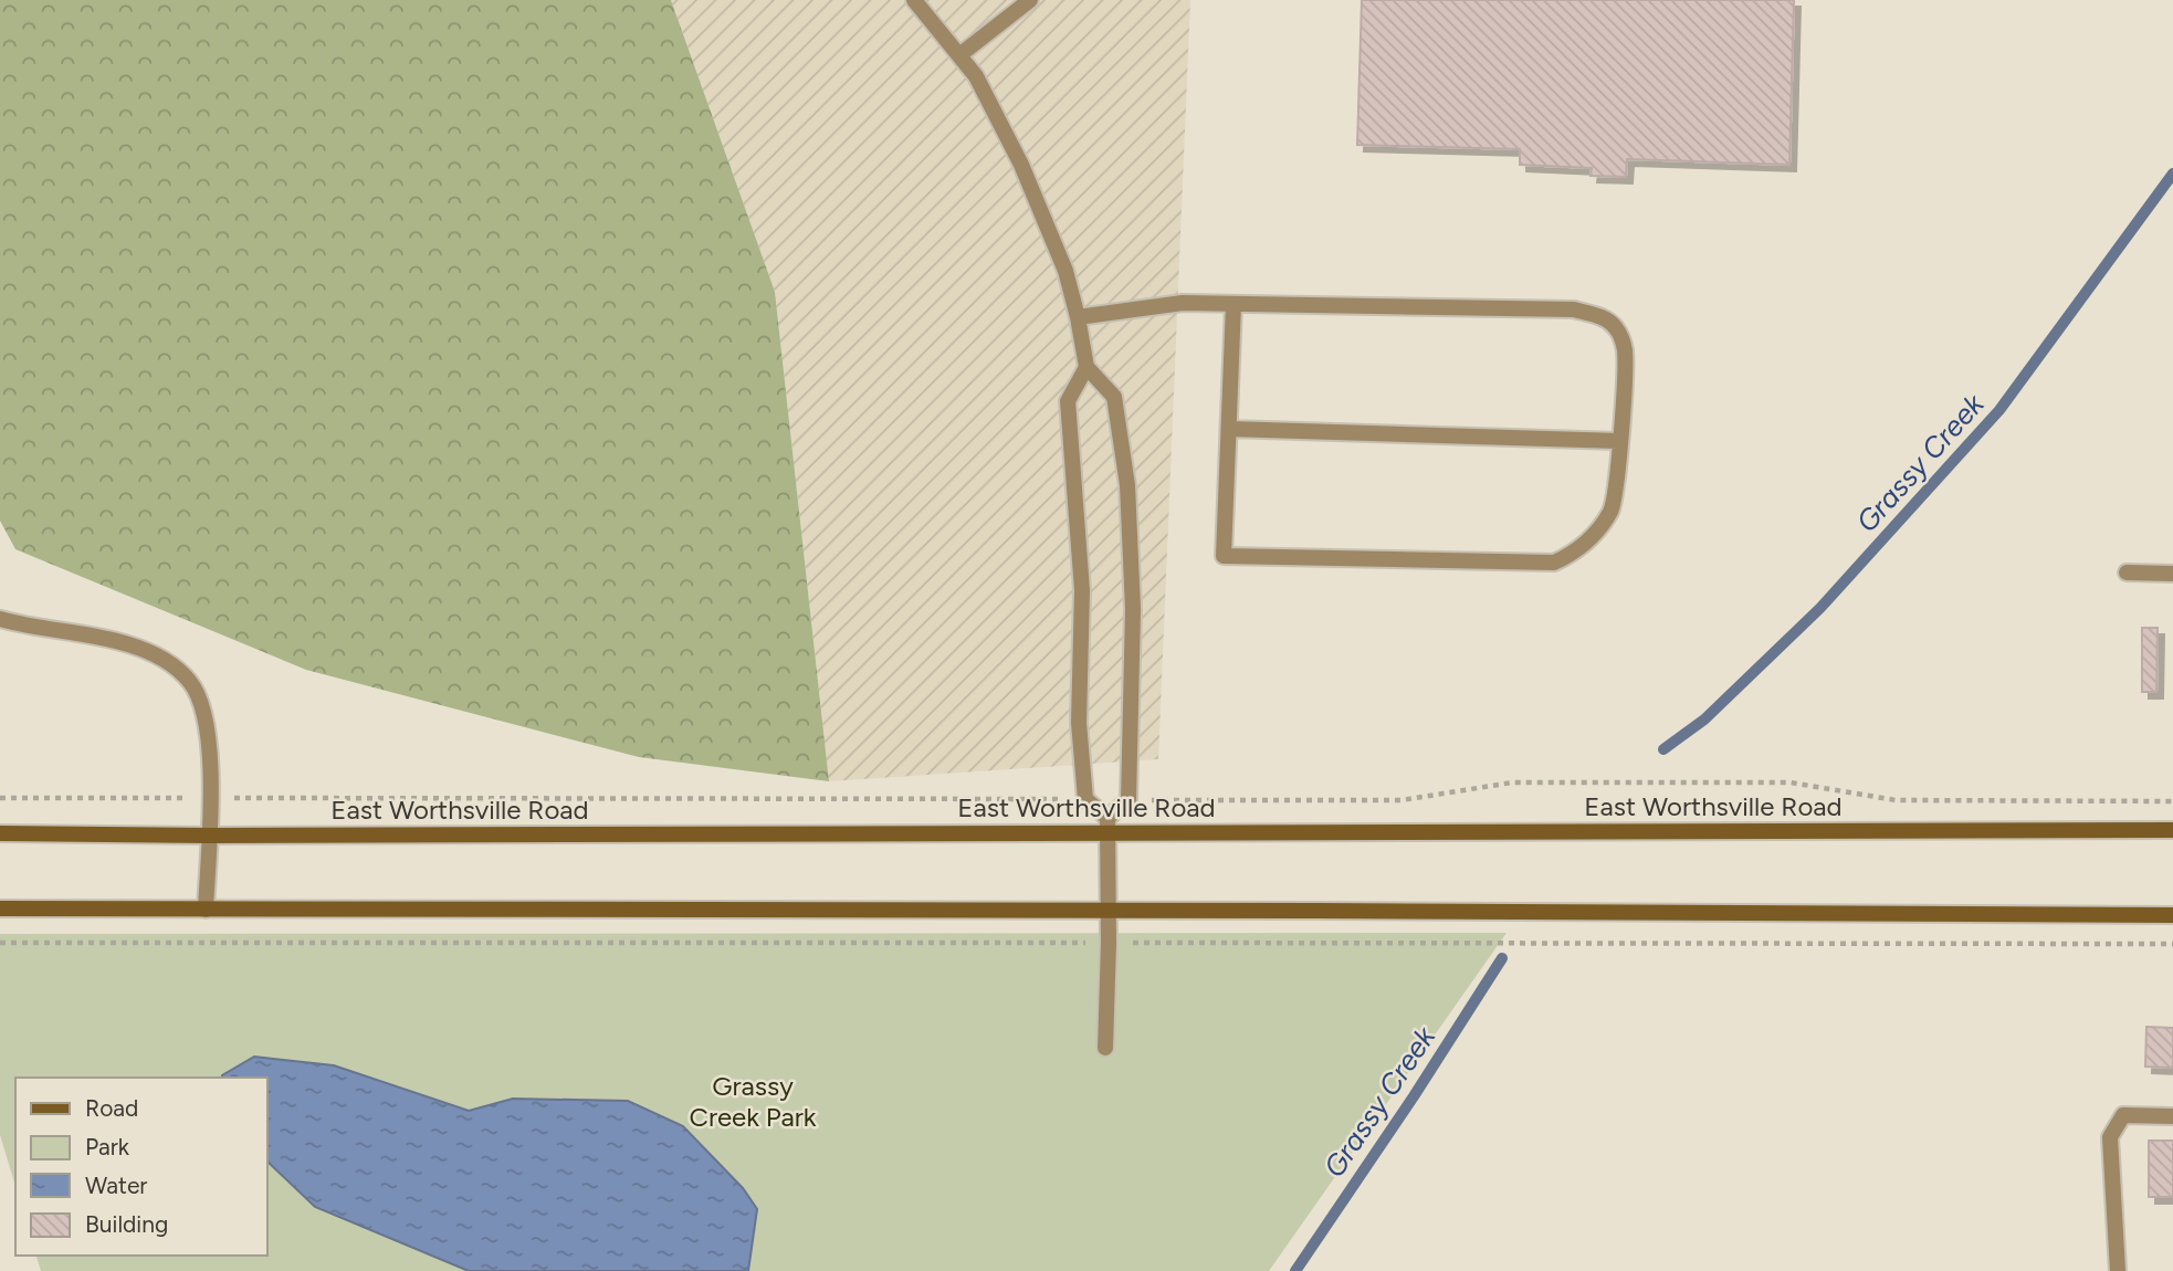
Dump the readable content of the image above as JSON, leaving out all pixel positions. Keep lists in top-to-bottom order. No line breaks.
{"streets":{"main road":["East Worthsville Road"]},"water":["Grassy Creek"],"parks":["Grassy Creek Park"],"legend":["Road","Park","Water","Building"]}
